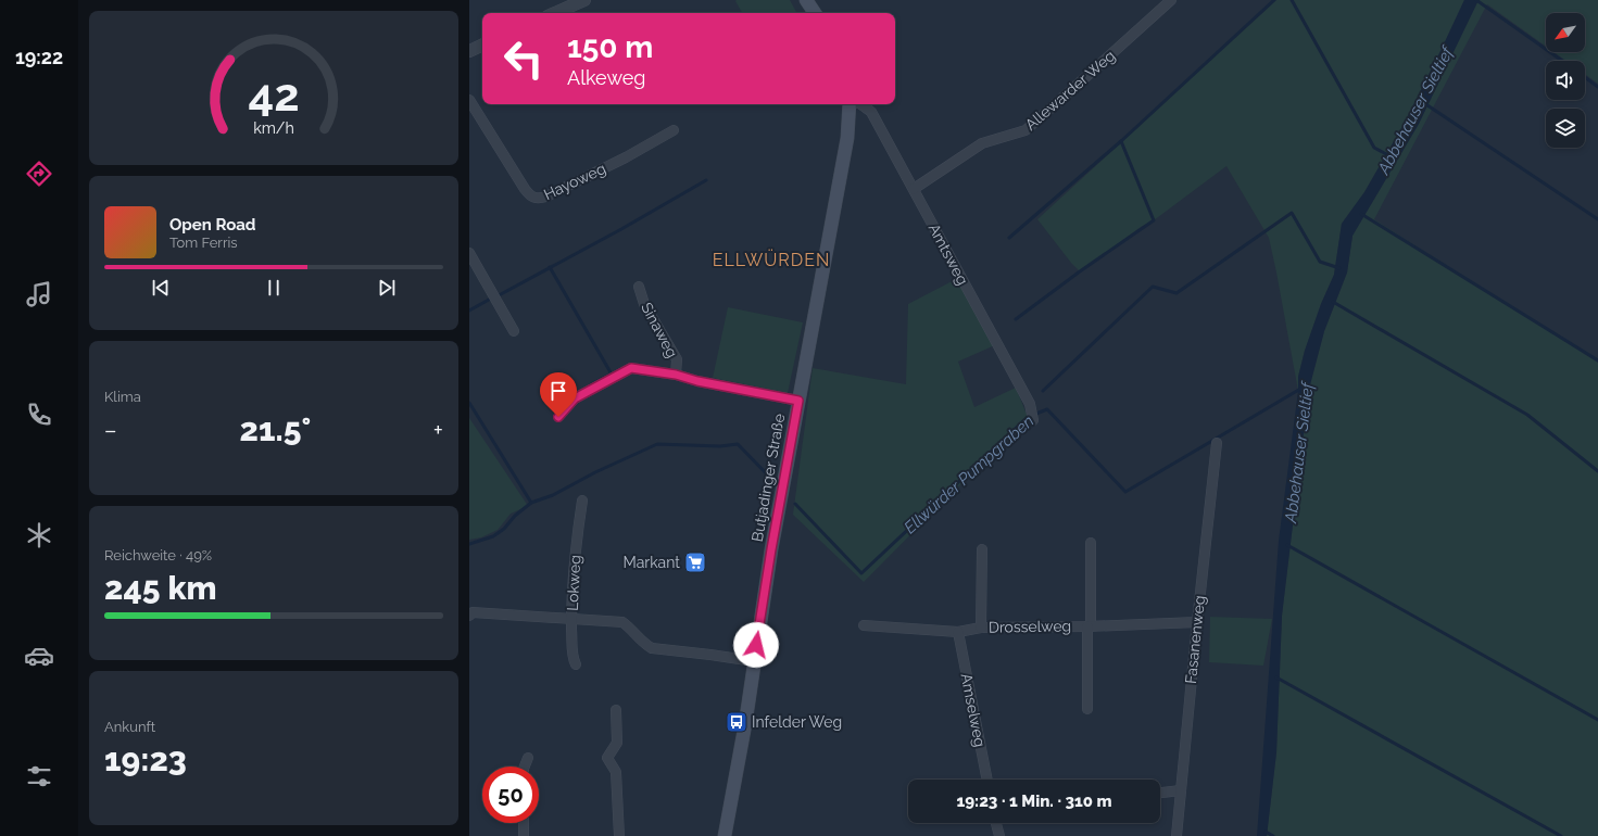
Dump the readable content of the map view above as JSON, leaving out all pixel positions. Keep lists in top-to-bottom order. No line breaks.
{"streets":{"main road":["Butjadinger Straße"],"street":["Allewarder Weg","Hayoweg","Amtsweg","Sinaweg","Lokweg","Drosselweg","Fasanenweg","Amselweg"]},"crossings":[["Allewarder Weg","Amtsweg"],["Drosselweg","Fasanenweg"],["Drosselweg","Amselweg"]],"districts":["ELLWÜRDEN"],"water":["Abbehauser Sieltief","Ellwürder Pumpgraben"],"places":{"supermarket":["Markant"],"bus stop":["Infelder Weg"]},"north":"bottom left","page":{"tabs":"19:22","turn":["150 m","Alkeweg"],"song":["Open Road","Tom Ferris"],"tile":["Klima",["Reichweite · 49%","245 km"],["Ankunft","19:23"]],"heat":["−","21.5°","+"],"limit":"50","trip":"19:23 · 1 Min. · 310 m","gauge":["42","km/h"]}}
